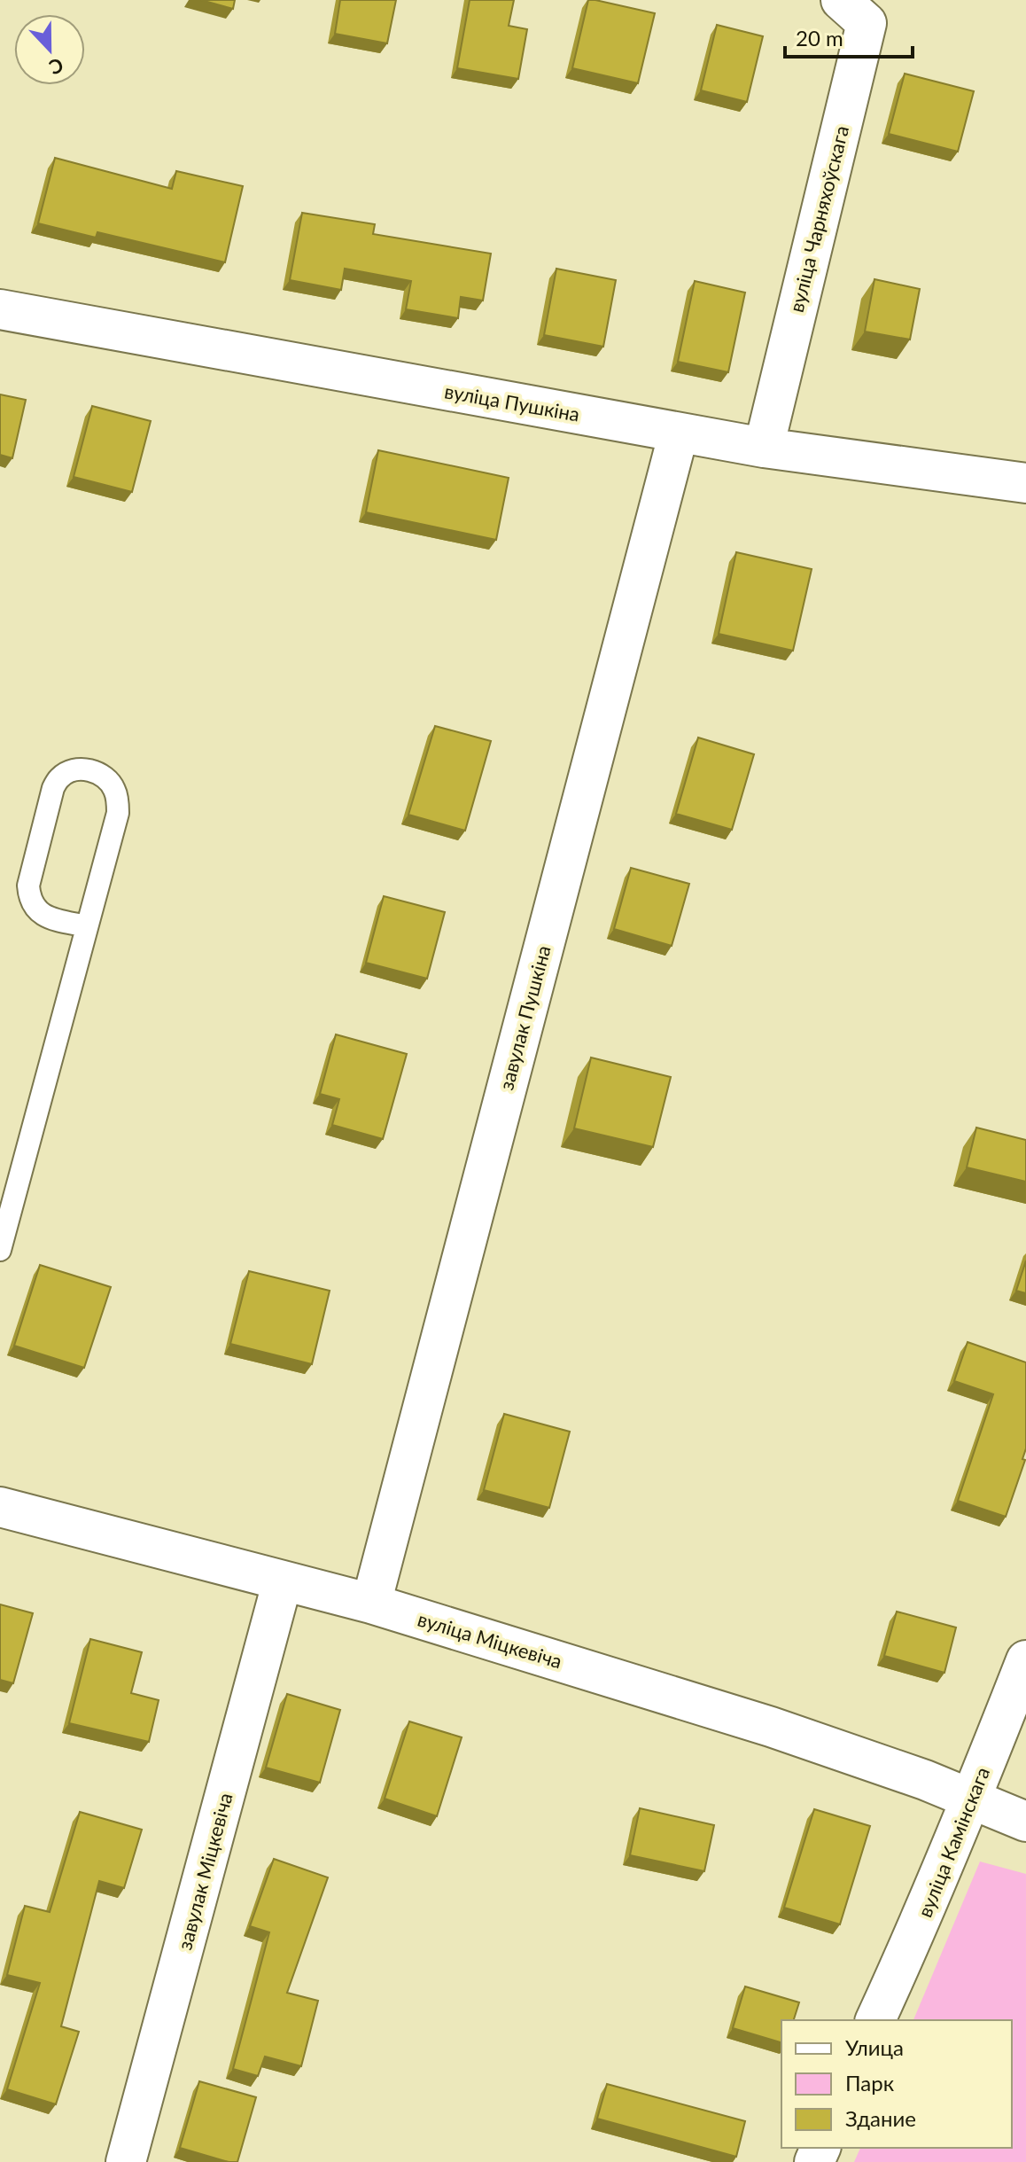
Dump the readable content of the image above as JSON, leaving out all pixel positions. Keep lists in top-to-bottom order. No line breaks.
{"streets":{"street":["вуліца Чарняхоўскага","вуліца Пушкіна","завулак Пушкіна","вуліца Міцкевіча","вуліца Камінскага","завулак Міцкевіча"]},"crossings":[["вуліца Чарняхоўскага","вуліца Пушкіна"],["вуліца Пушкіна","завулак Пушкіна"],["завулак Пушкіна","вуліца Міцкевіча"],["вуліца Міцкевіча","вуліца Камінскага"],["вуліца Міцкевіча","завулак Міцкевіча"]],"legend":["Улица","Парк","Здание"],"scale_bar":"20 m","north":"bottom"}
